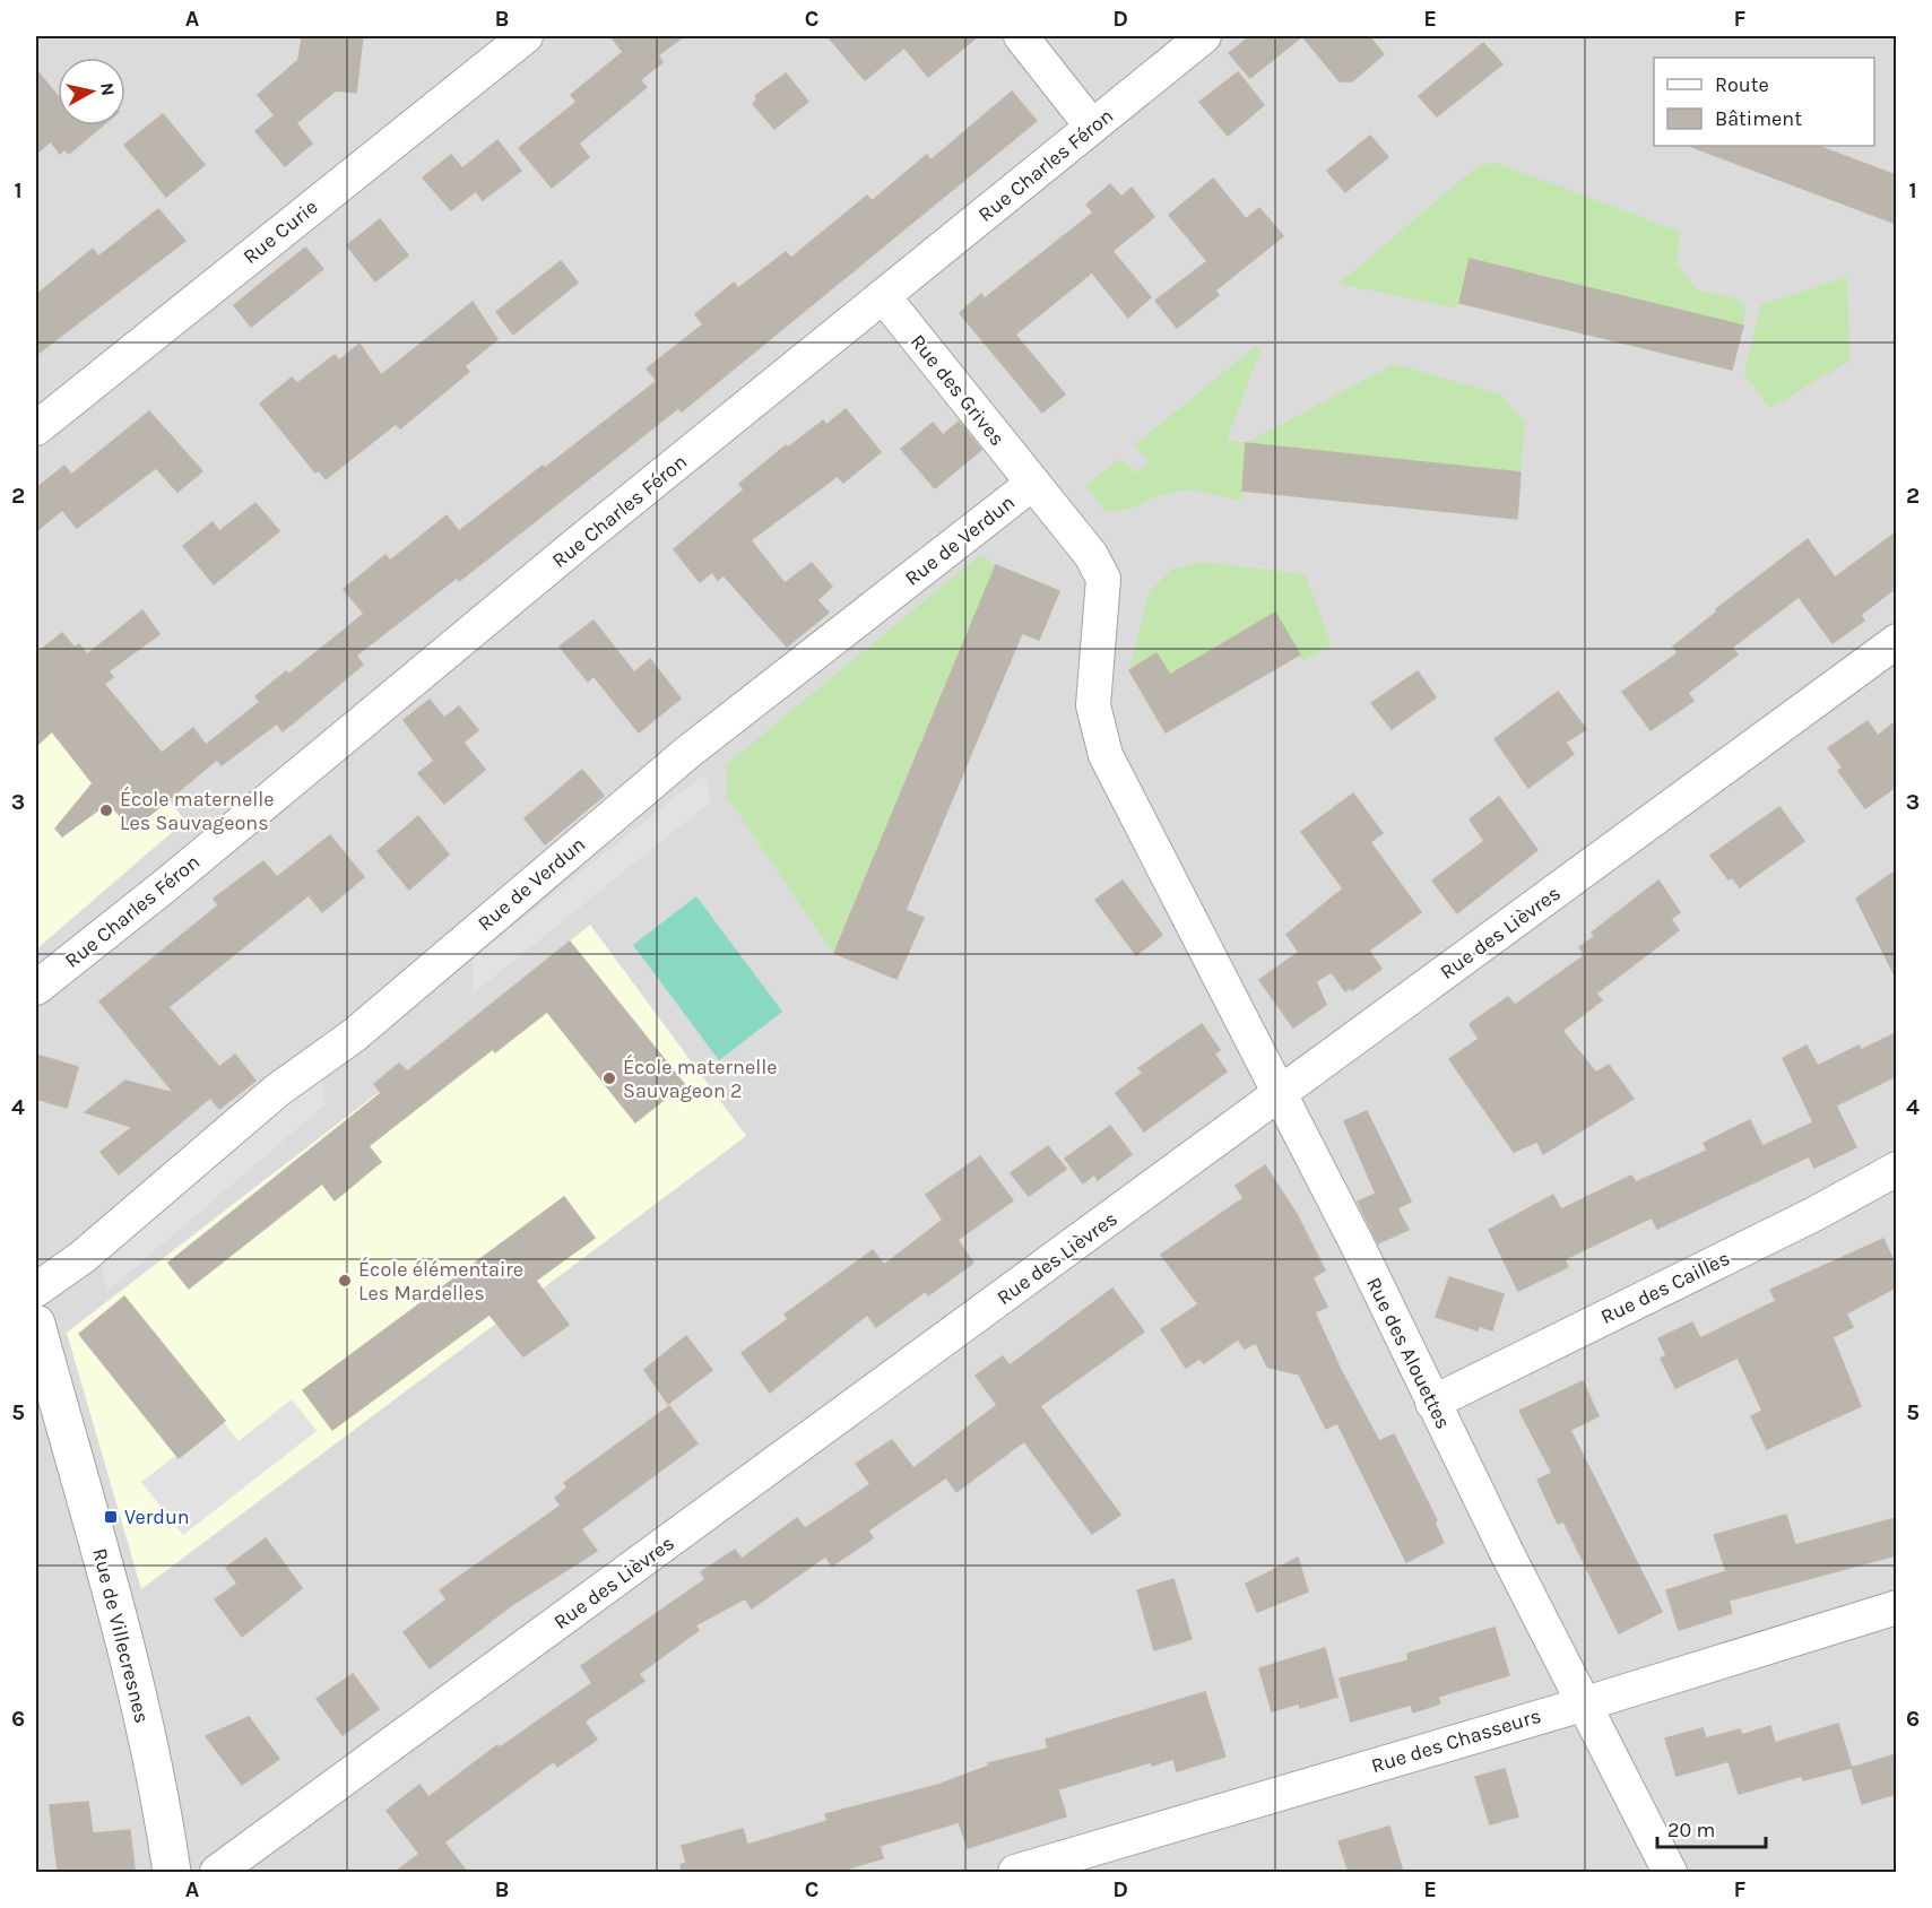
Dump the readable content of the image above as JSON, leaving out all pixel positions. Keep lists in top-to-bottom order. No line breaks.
{"streets":{"street":["Rue Charles Féron","Rue Curie","Rue des Grives","Rue de Verdun","Rue des Lièvres","Rue des Cailles","Rue des Alouettes","Rue de Villecresnes","Rue des Chasseurs"]},"crossings":[["Rue Charles Féron","Rue des Grives"],["Rue des Grives","Rue de Verdun"],["Rue des Grives","Rue des Alouettes"],["Rue des Lièvres","Rue des Alouettes"],["Rue des Cailles","Rue des Alouettes"],["Rue des Alouettes","Rue des Chasseurs"]],"places":{"other":["École maternelle Les Sauvageons","École maternelle Sauvageon 2","École élémentaire Les Mardelles"],"transit":["Verdun"]},"legend":["Route","Bâtiment"],"scale_bar":"20 m","north":"right","grid":{"columns":["A","B","C","D","E","F"],"rows":["1","2","3","4","5","6"]}}
